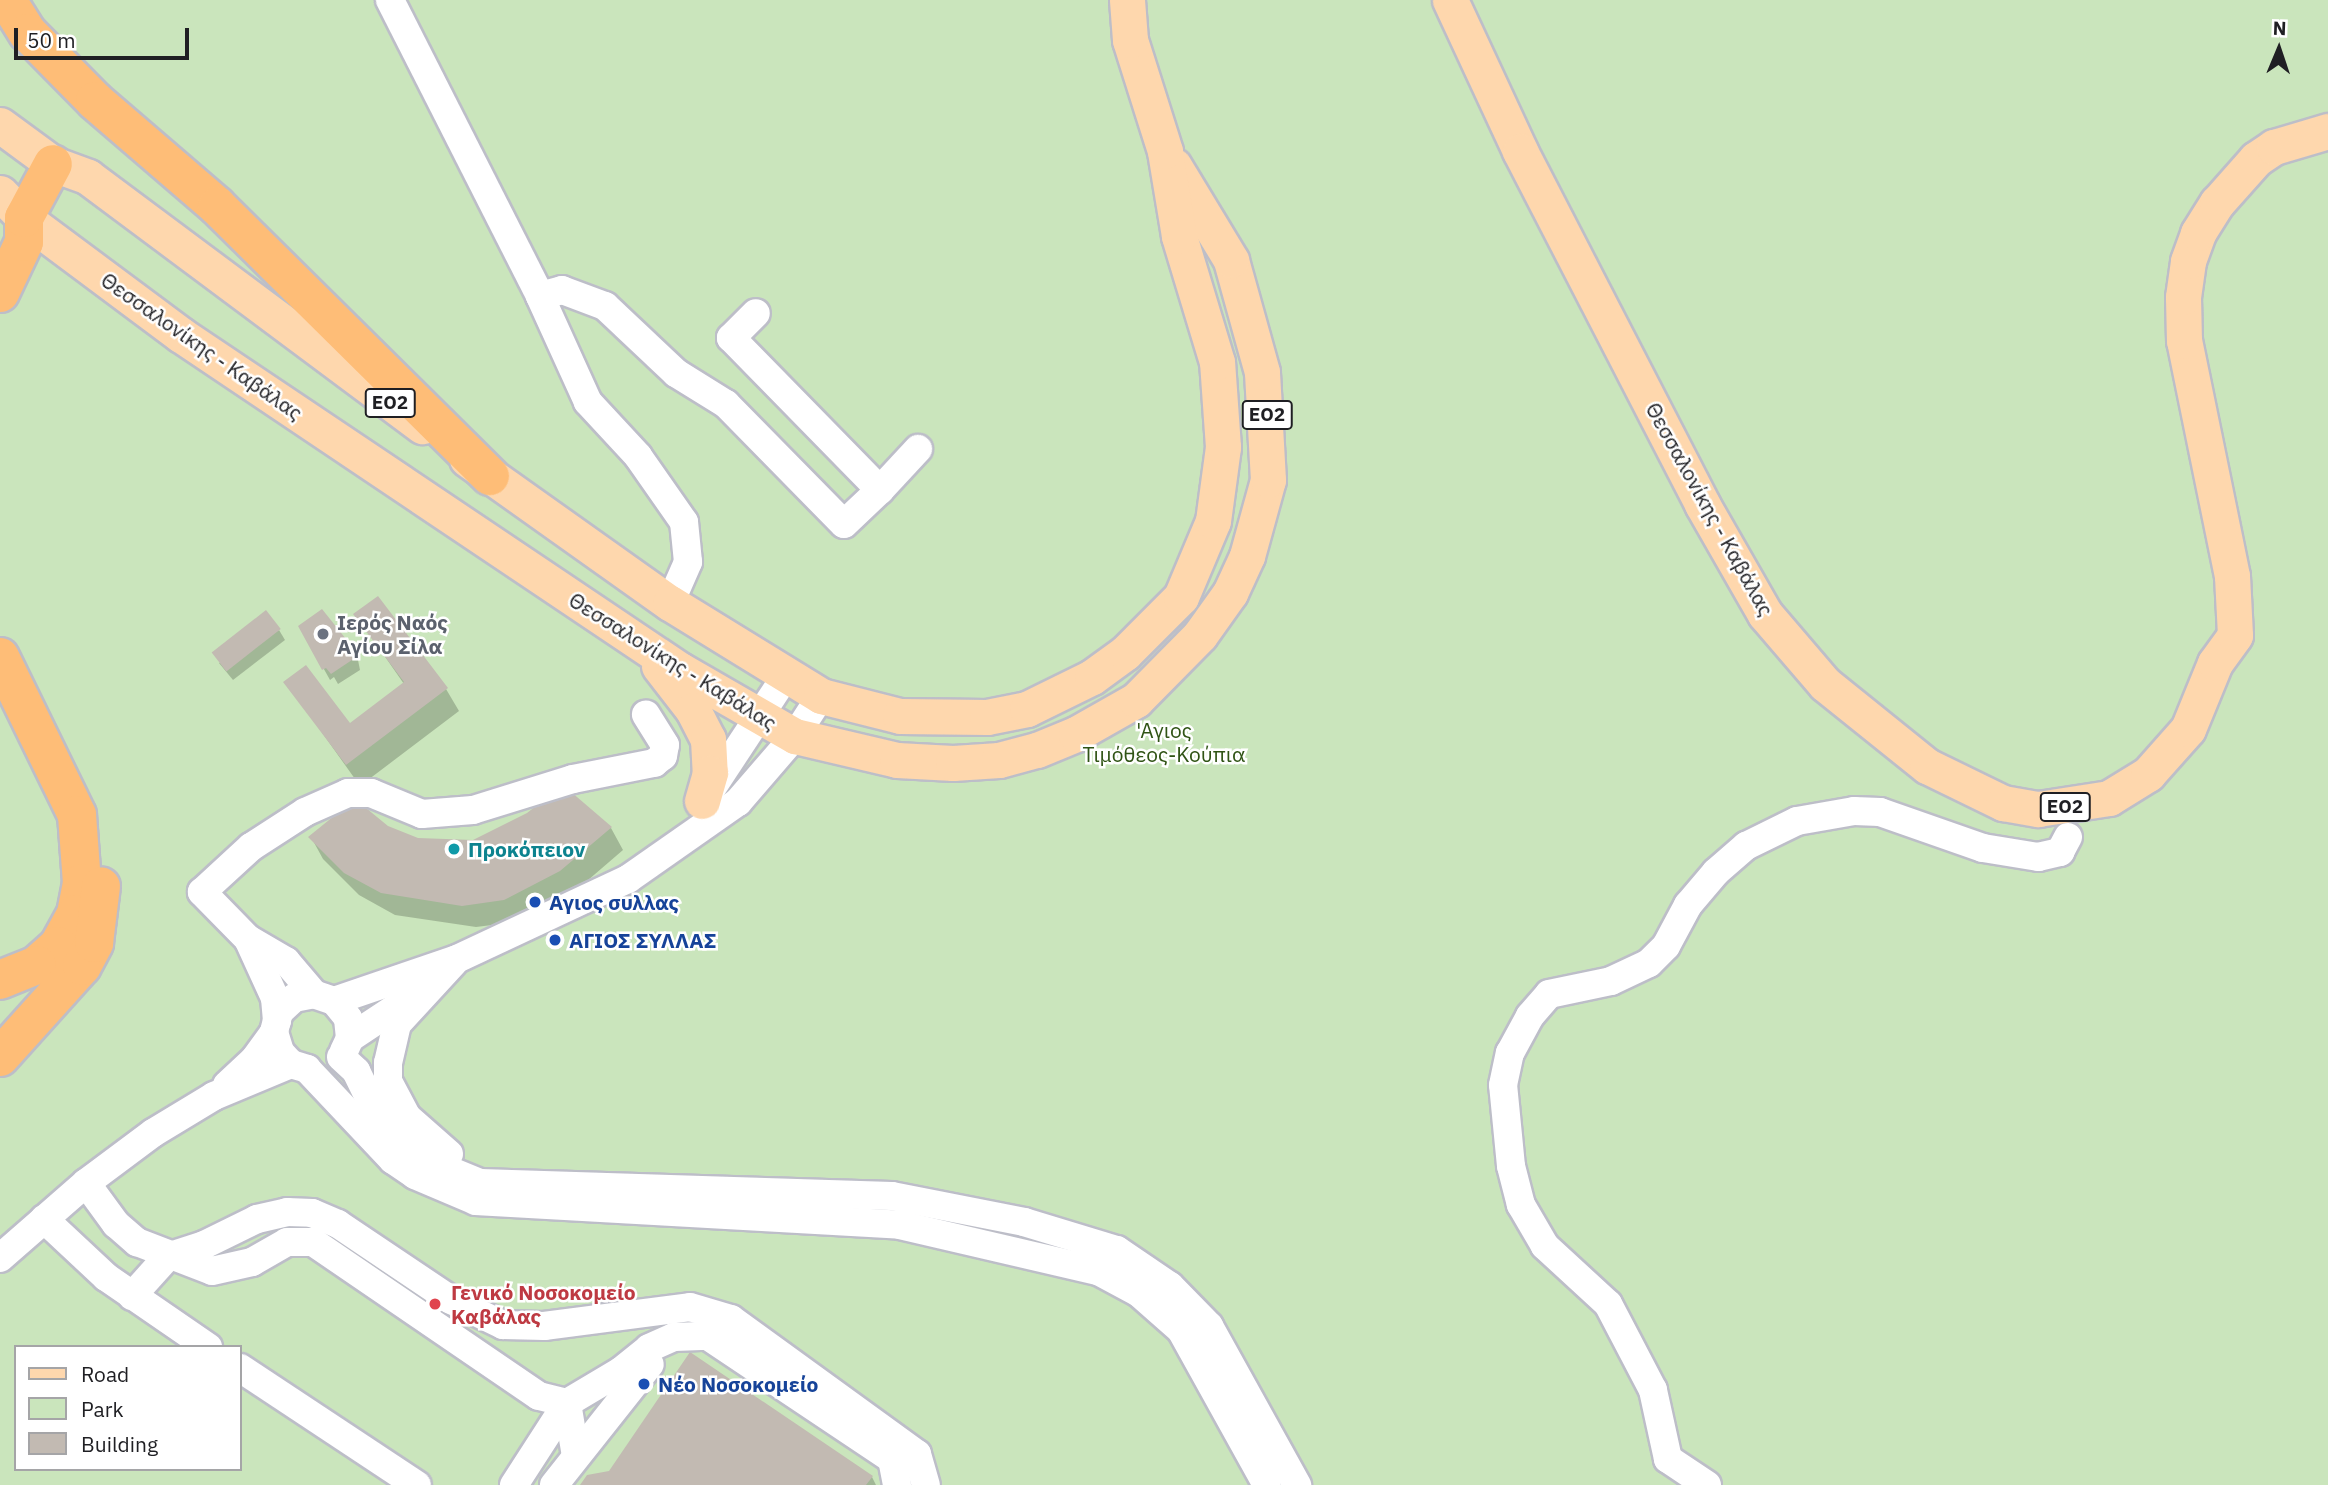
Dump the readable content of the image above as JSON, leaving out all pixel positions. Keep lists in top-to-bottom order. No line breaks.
{"streets":{"main road":["Θεσσαλονίκης - Καβάλας","ΕΟ2"]},"parks":["'Αγιος Τιμόθεος-Κούπια"],"places":["Ιερός Ναός Αγίου Σίλα","Προκόπειον","Αγιος συλλας","ΑΓΙΟΣ ΣΥΛΛΑΣ","Γενικό Νοσοκομείο Καβάλας","Νέο Νοσοκομείο"],"legend":["Road","Park","Building"],"scale_bar":"50 m","north":"top"}
